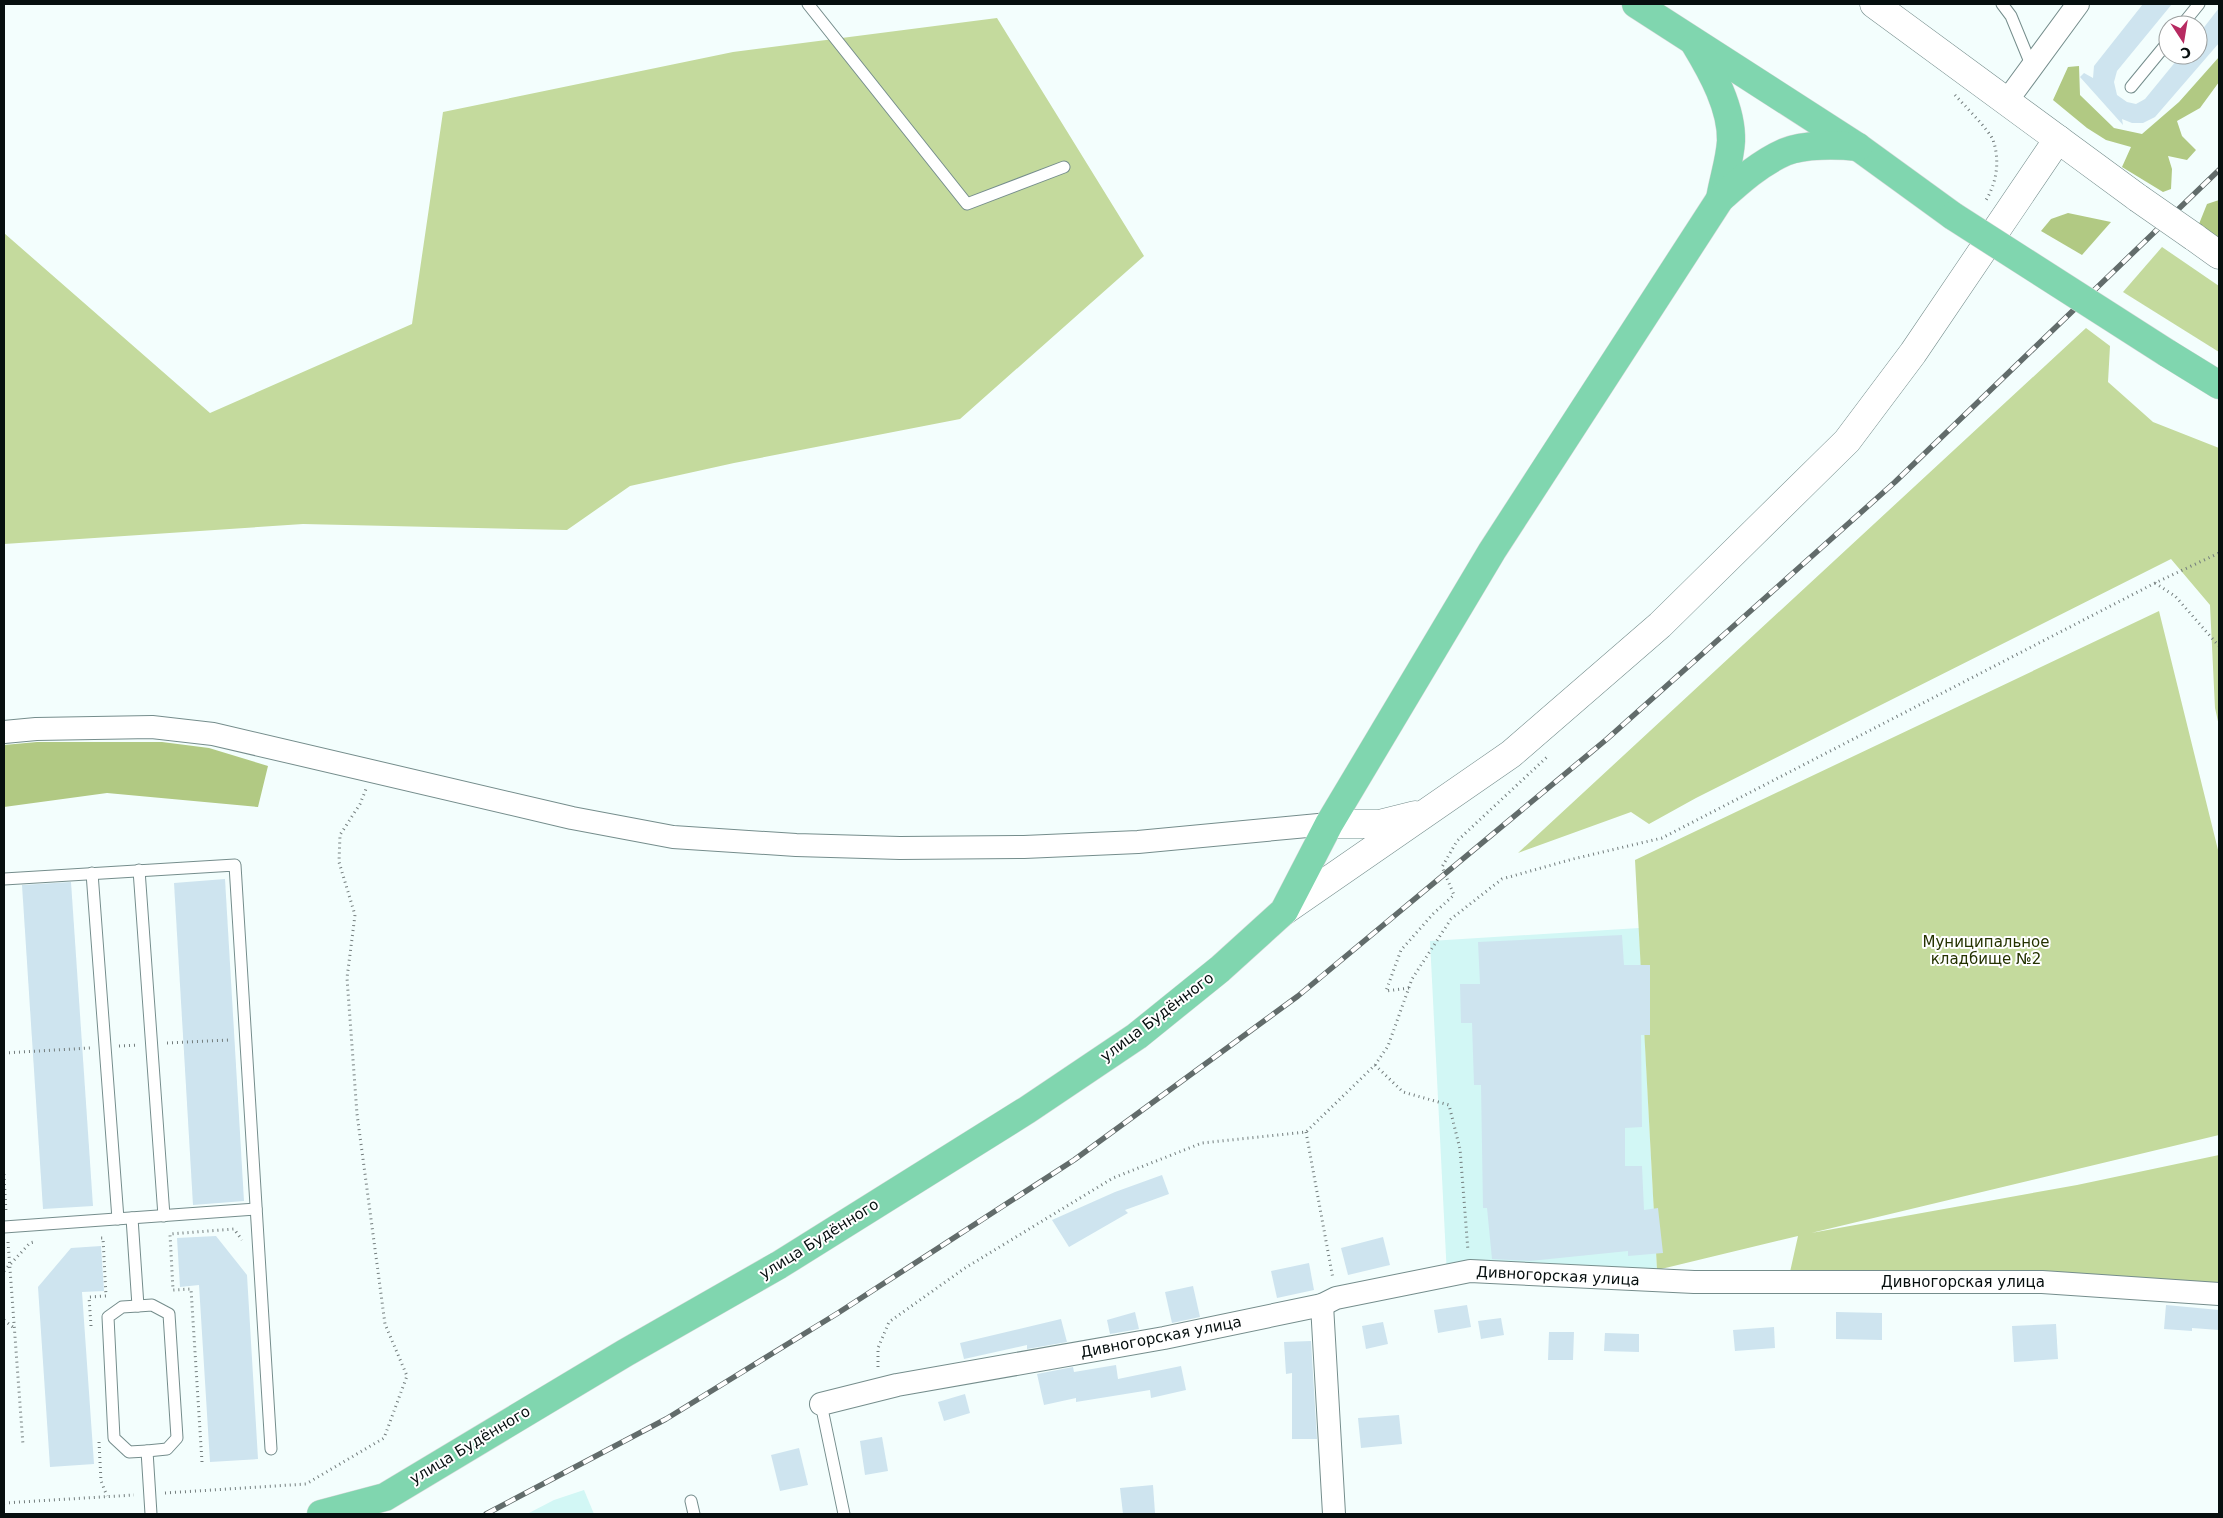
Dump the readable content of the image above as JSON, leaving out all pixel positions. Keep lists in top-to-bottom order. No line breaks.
{"streets":{"main road":["улица Будённого"],"street":["Дивногорская улица"]},"parks":["Муниципальное кладбище №2"],"north":"bottom"}
